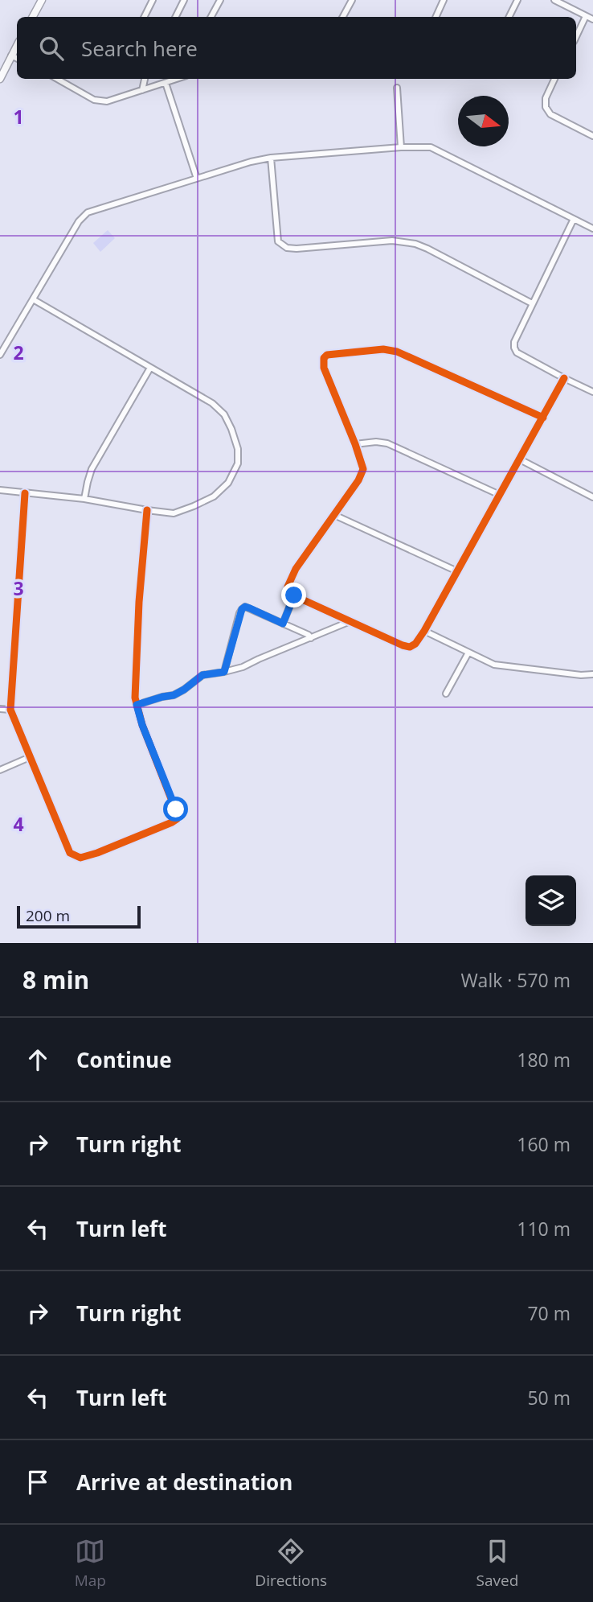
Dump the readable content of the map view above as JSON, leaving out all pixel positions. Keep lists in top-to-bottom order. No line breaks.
{"scale_bar":"200 m","north":"right","page":{"search":"Search here","scale":"200 m","heading":["8 min","Walk · 570 m"],"list":[["Continue","180 m"],["Turn right","160 m"],["Turn left","110 m"],["Turn right","70 m"],["Turn left","50 m"],"Arrive at destination"],"nav":["Map","Directions","Saved"]},"grid":{"rows":["1","2","3","4"]}}
